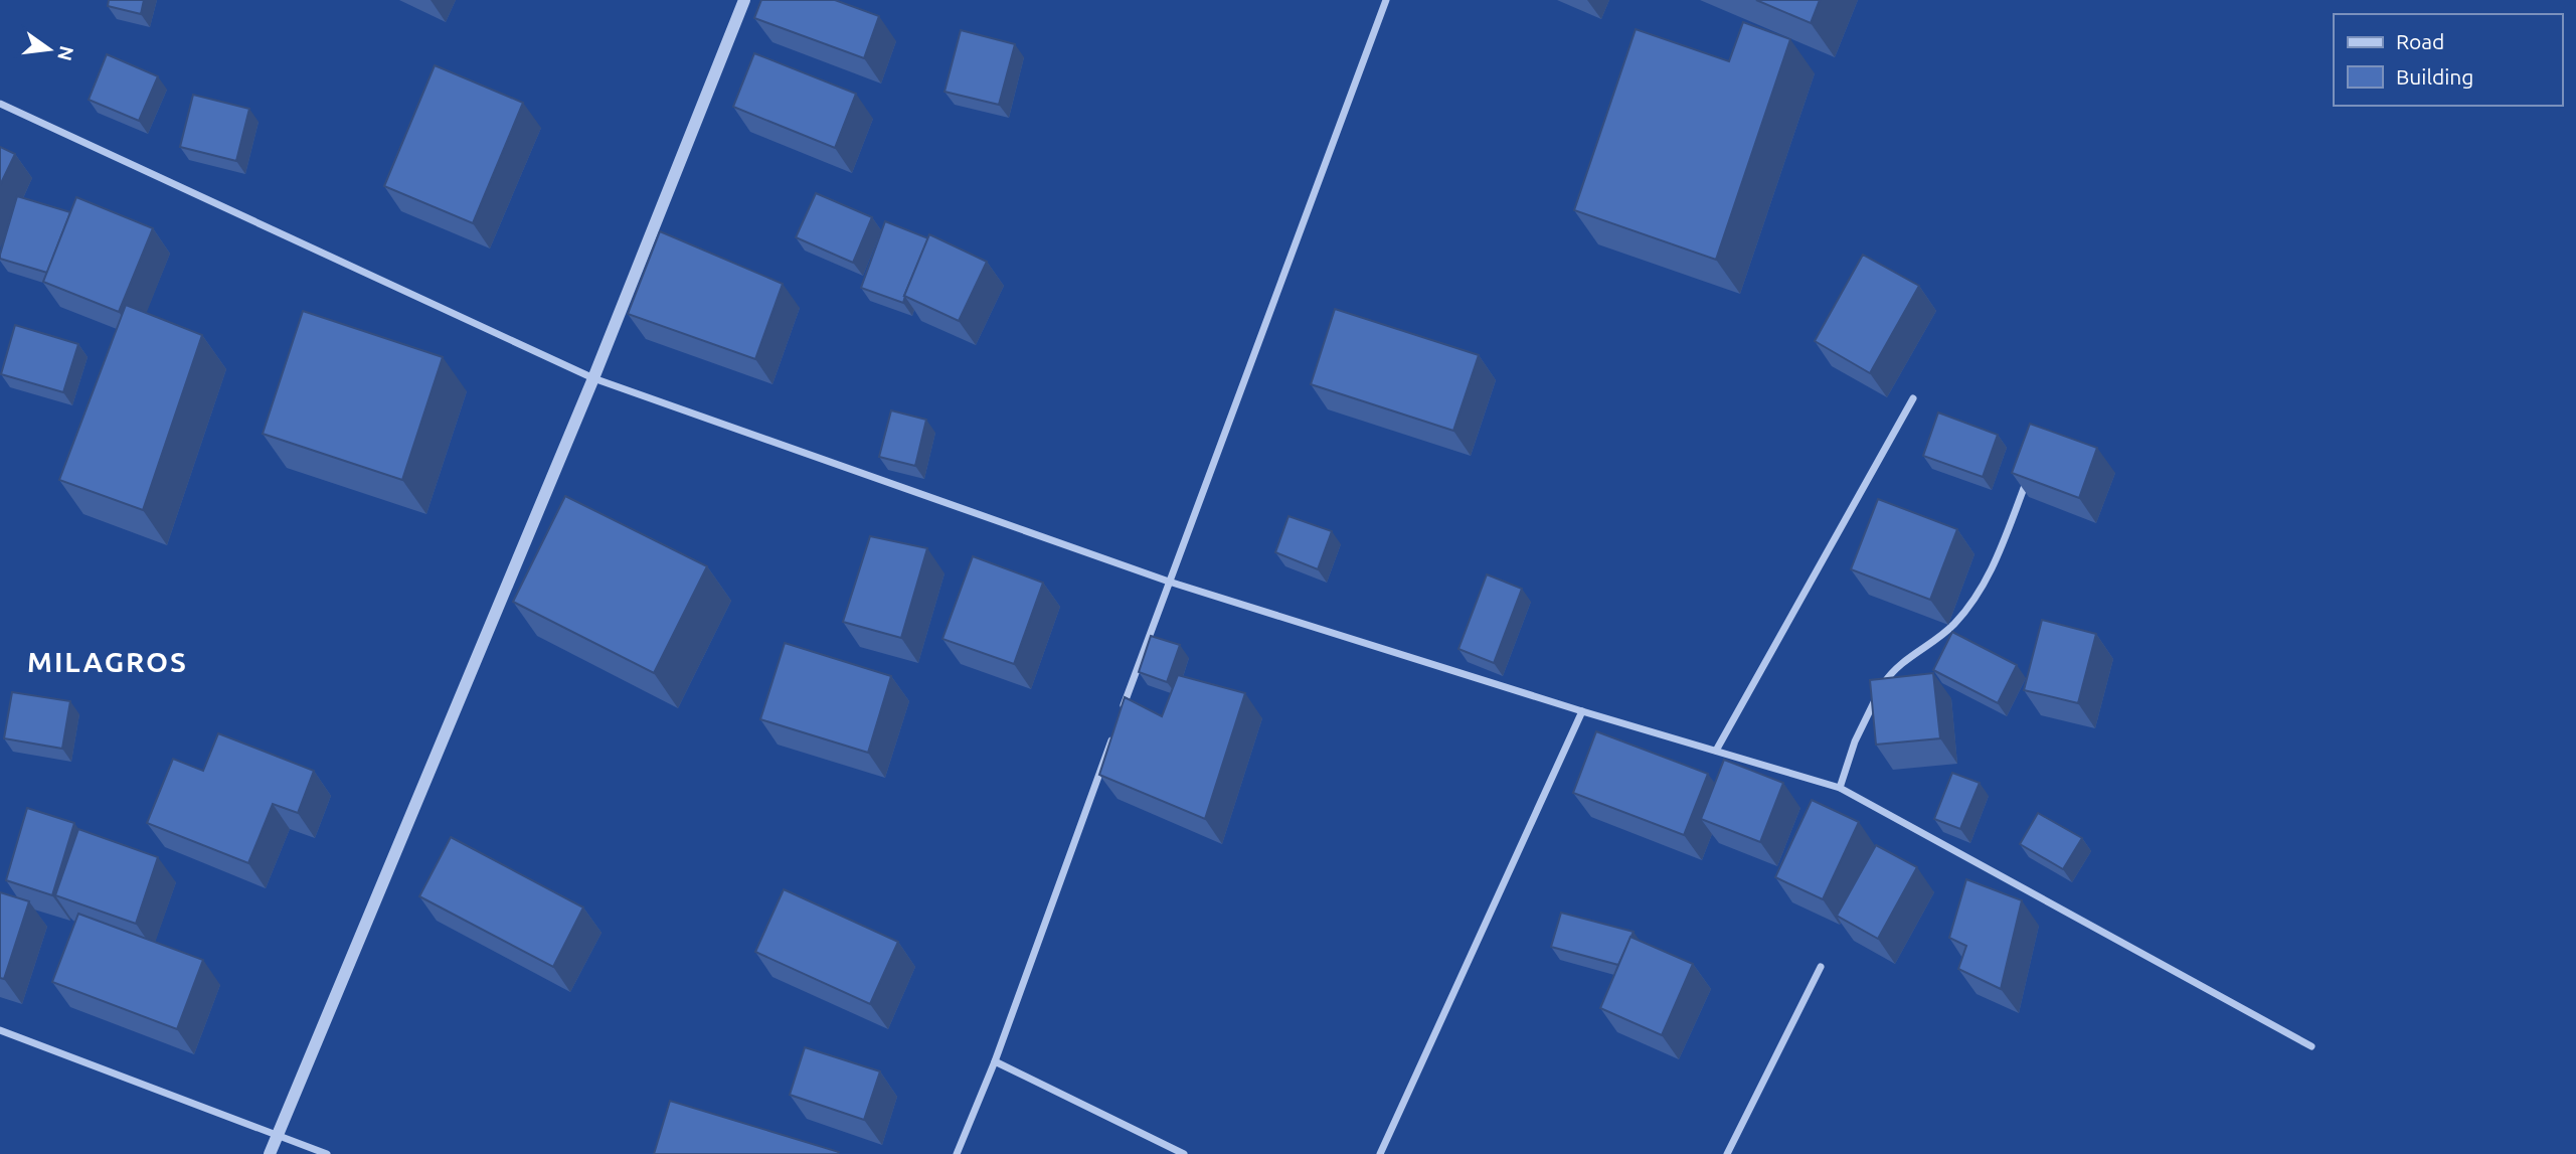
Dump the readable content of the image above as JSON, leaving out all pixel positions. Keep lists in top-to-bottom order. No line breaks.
{"districts":["MILAGROS"],"legend":["Road","Building"],"north":"right"}
